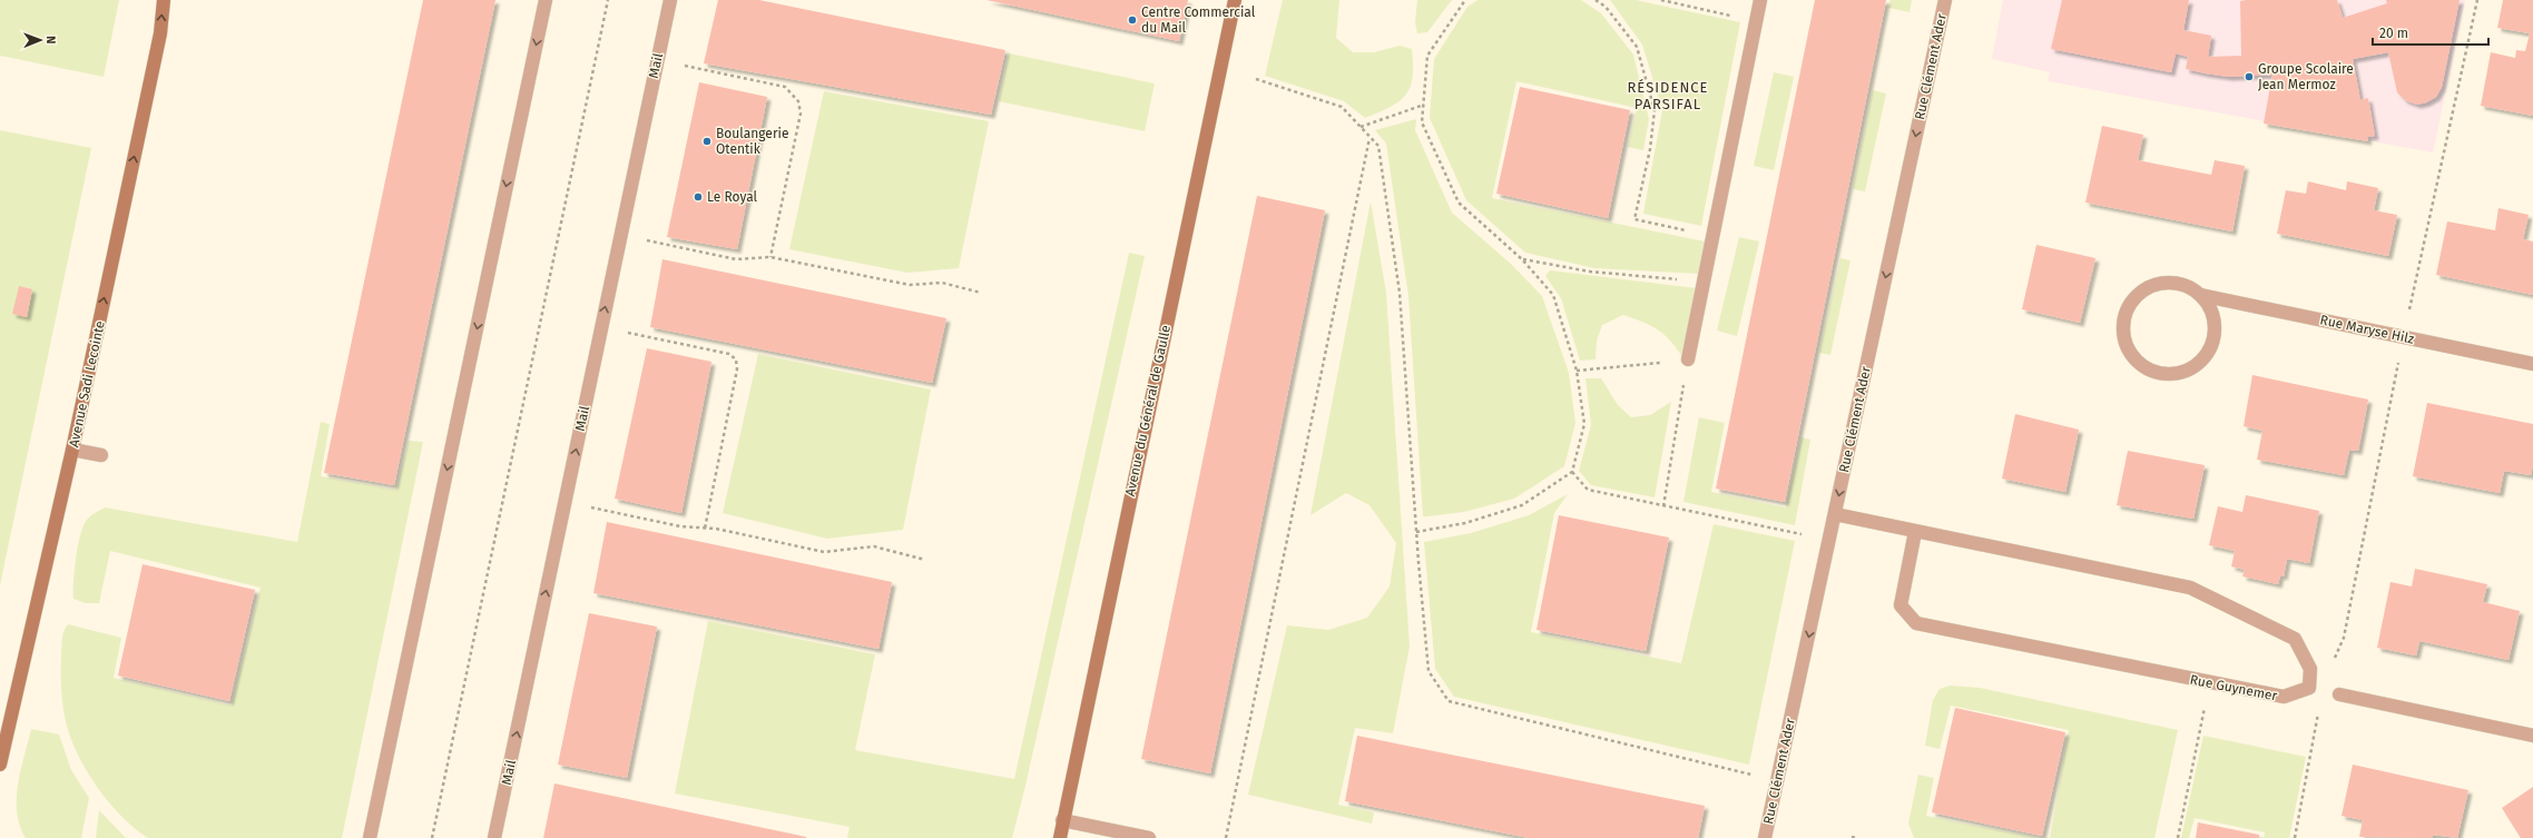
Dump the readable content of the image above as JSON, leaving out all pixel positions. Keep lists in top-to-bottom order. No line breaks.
{"streets":{"street":["Mail","Rue Clément Ader","Rue Maryse Hilz","Avenue Sadi Lecointe","Avenue du Général de Gaulle","Rue Guynemer"]},"crossings":[["Rue Clément Ader","Rue Guynemer"]],"one_way":["Mail","Rue Clément Ader","Avenue Sadi Lecointe"],"districts":["RÉSIDENCE PARSIFAL"],"places":["Centre Commercial du Mail","Groupe Scolaire Jean Mermoz","Boulangerie Otentik","Le Royal"],"scale_bar":"20 m","north":"right"}
